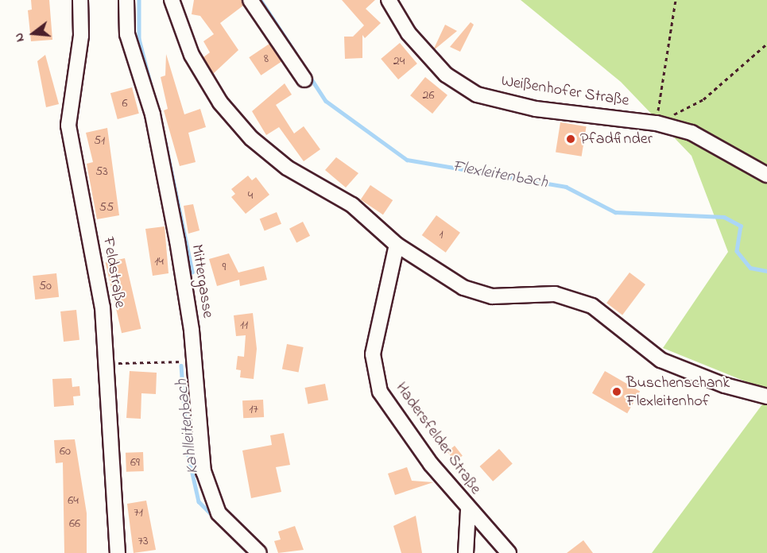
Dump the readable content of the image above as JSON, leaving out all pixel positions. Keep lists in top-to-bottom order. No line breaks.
{"streets":{"street":["Weißenhofer Straße","Feldstraße","Mittergasse","Hadersfelder Straße"]},"water":["Flexleitenbach","Kahlleitenbach"],"places":["Pfadfinder","Buschenschank Flexleitenhof"],"house_numbers":["8","24","26","6","51","53","4","55","1","14","9","50","11","17","60","69","64","71","66","73"],"north":"left"}
